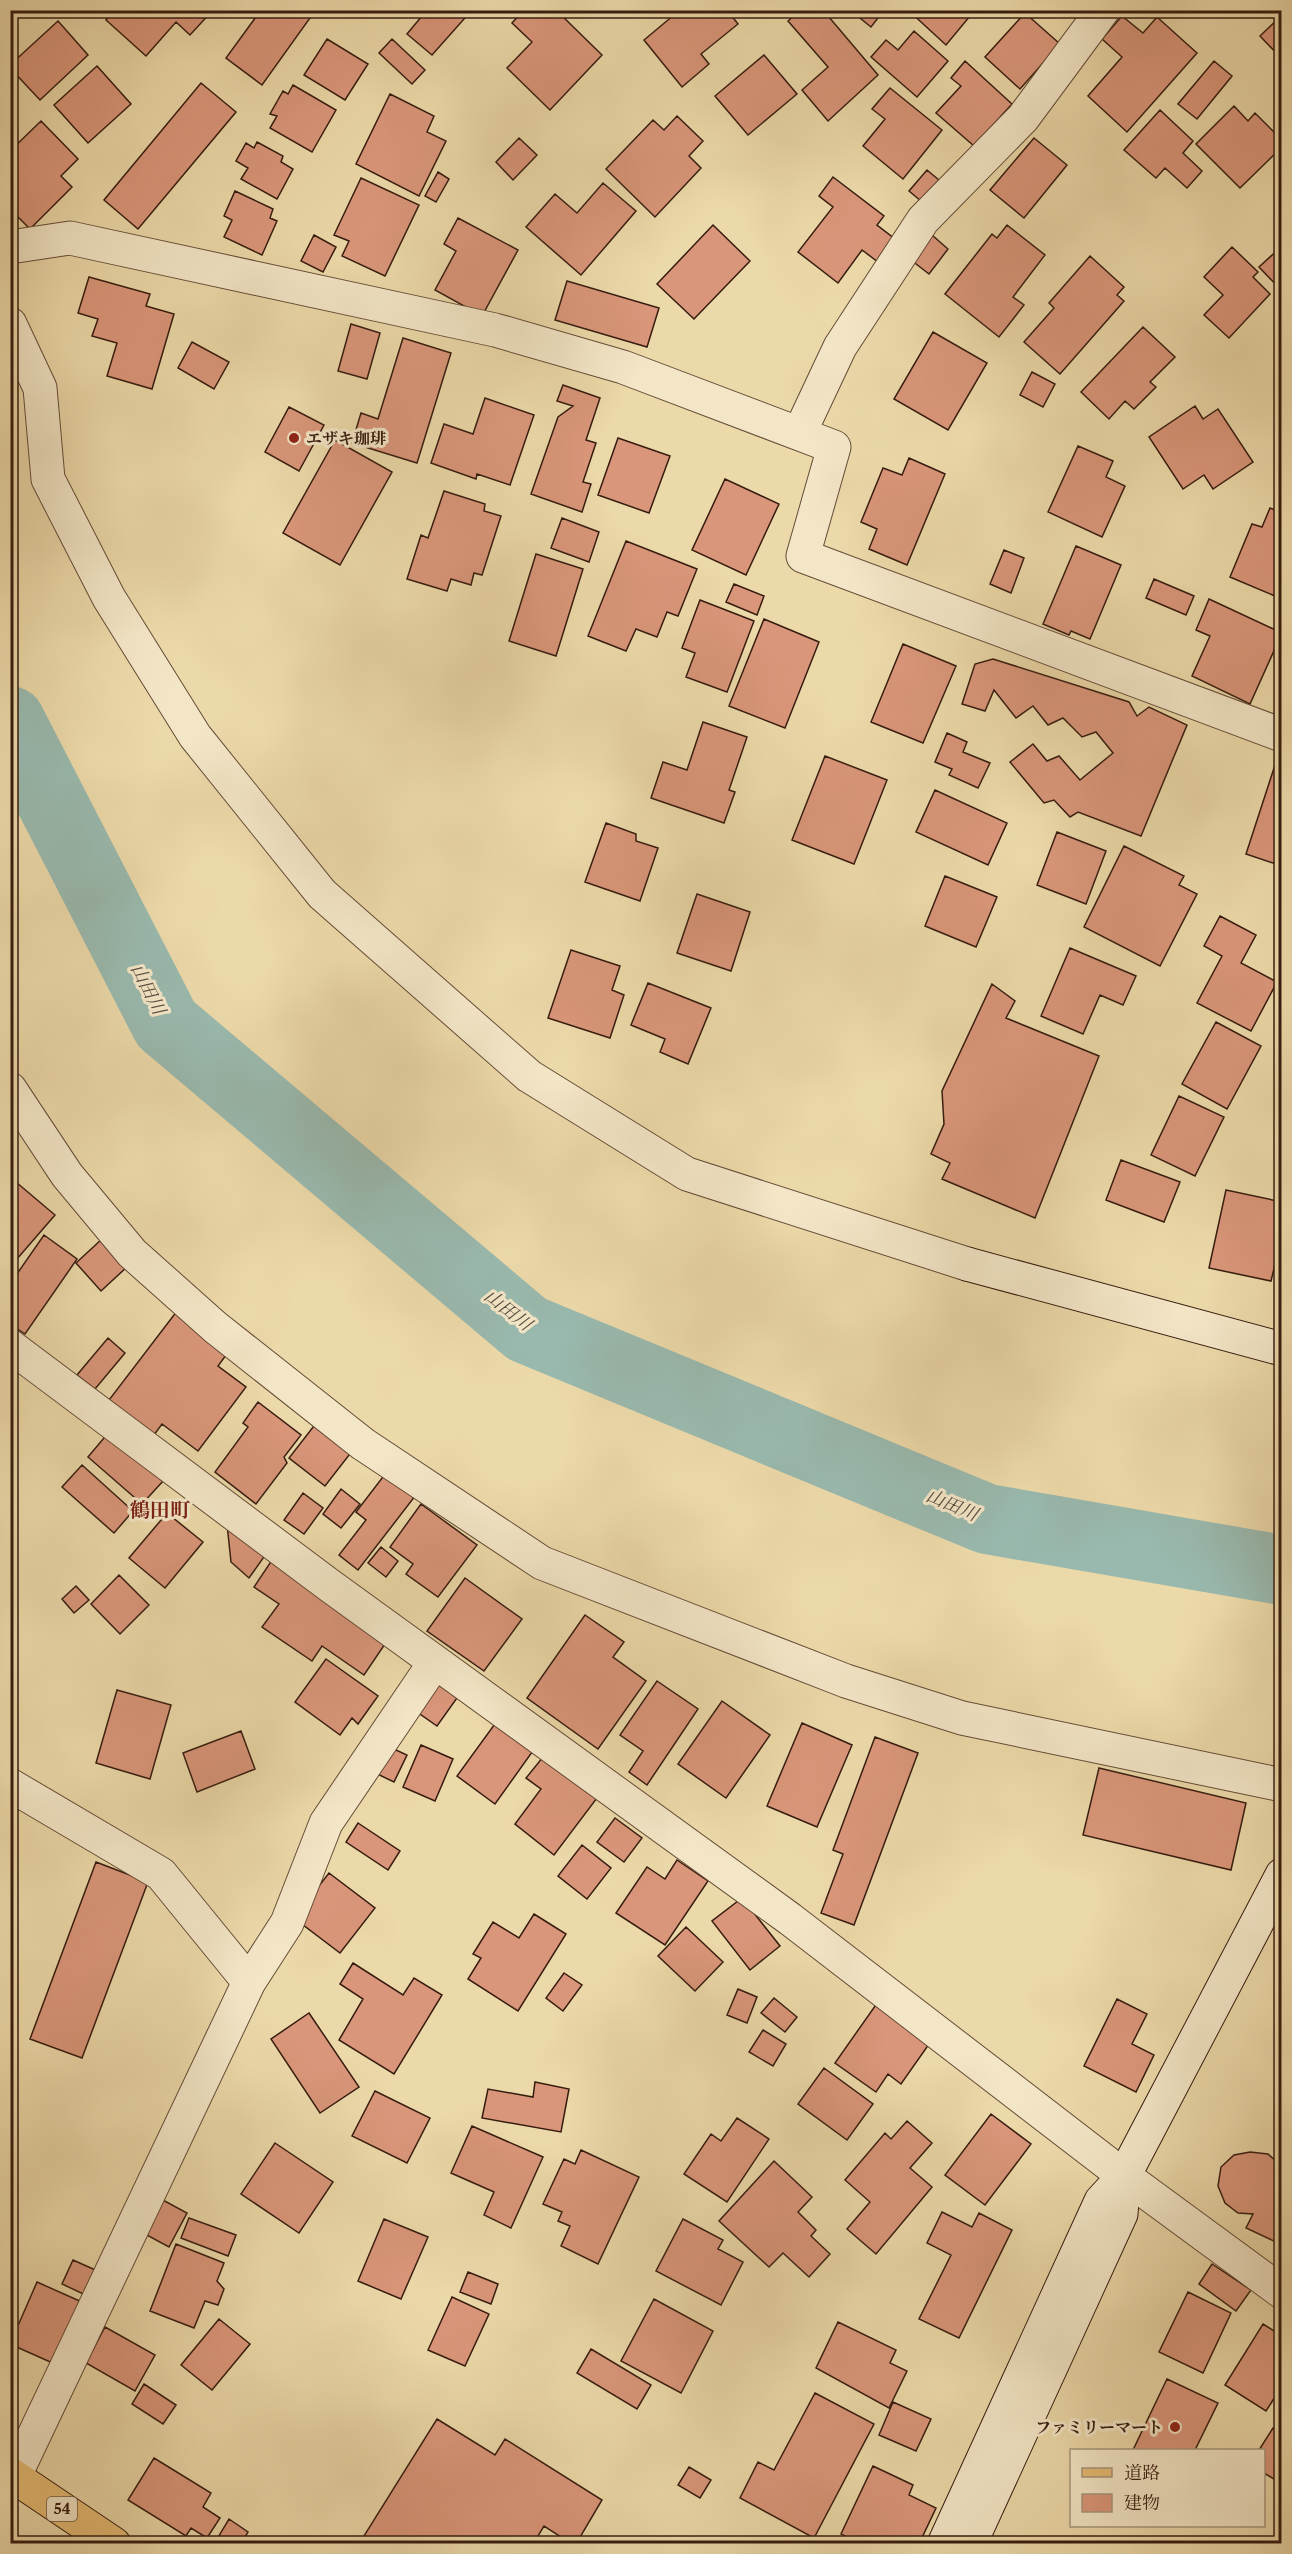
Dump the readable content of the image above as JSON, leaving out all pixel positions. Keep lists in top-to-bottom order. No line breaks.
{"streets":{"main road":["54"]},"districts":["鶴田町"],"water":["山田川"],"places":["エザキ珈琲","ファミリーマート"],"legend":["道路","建物"]}
